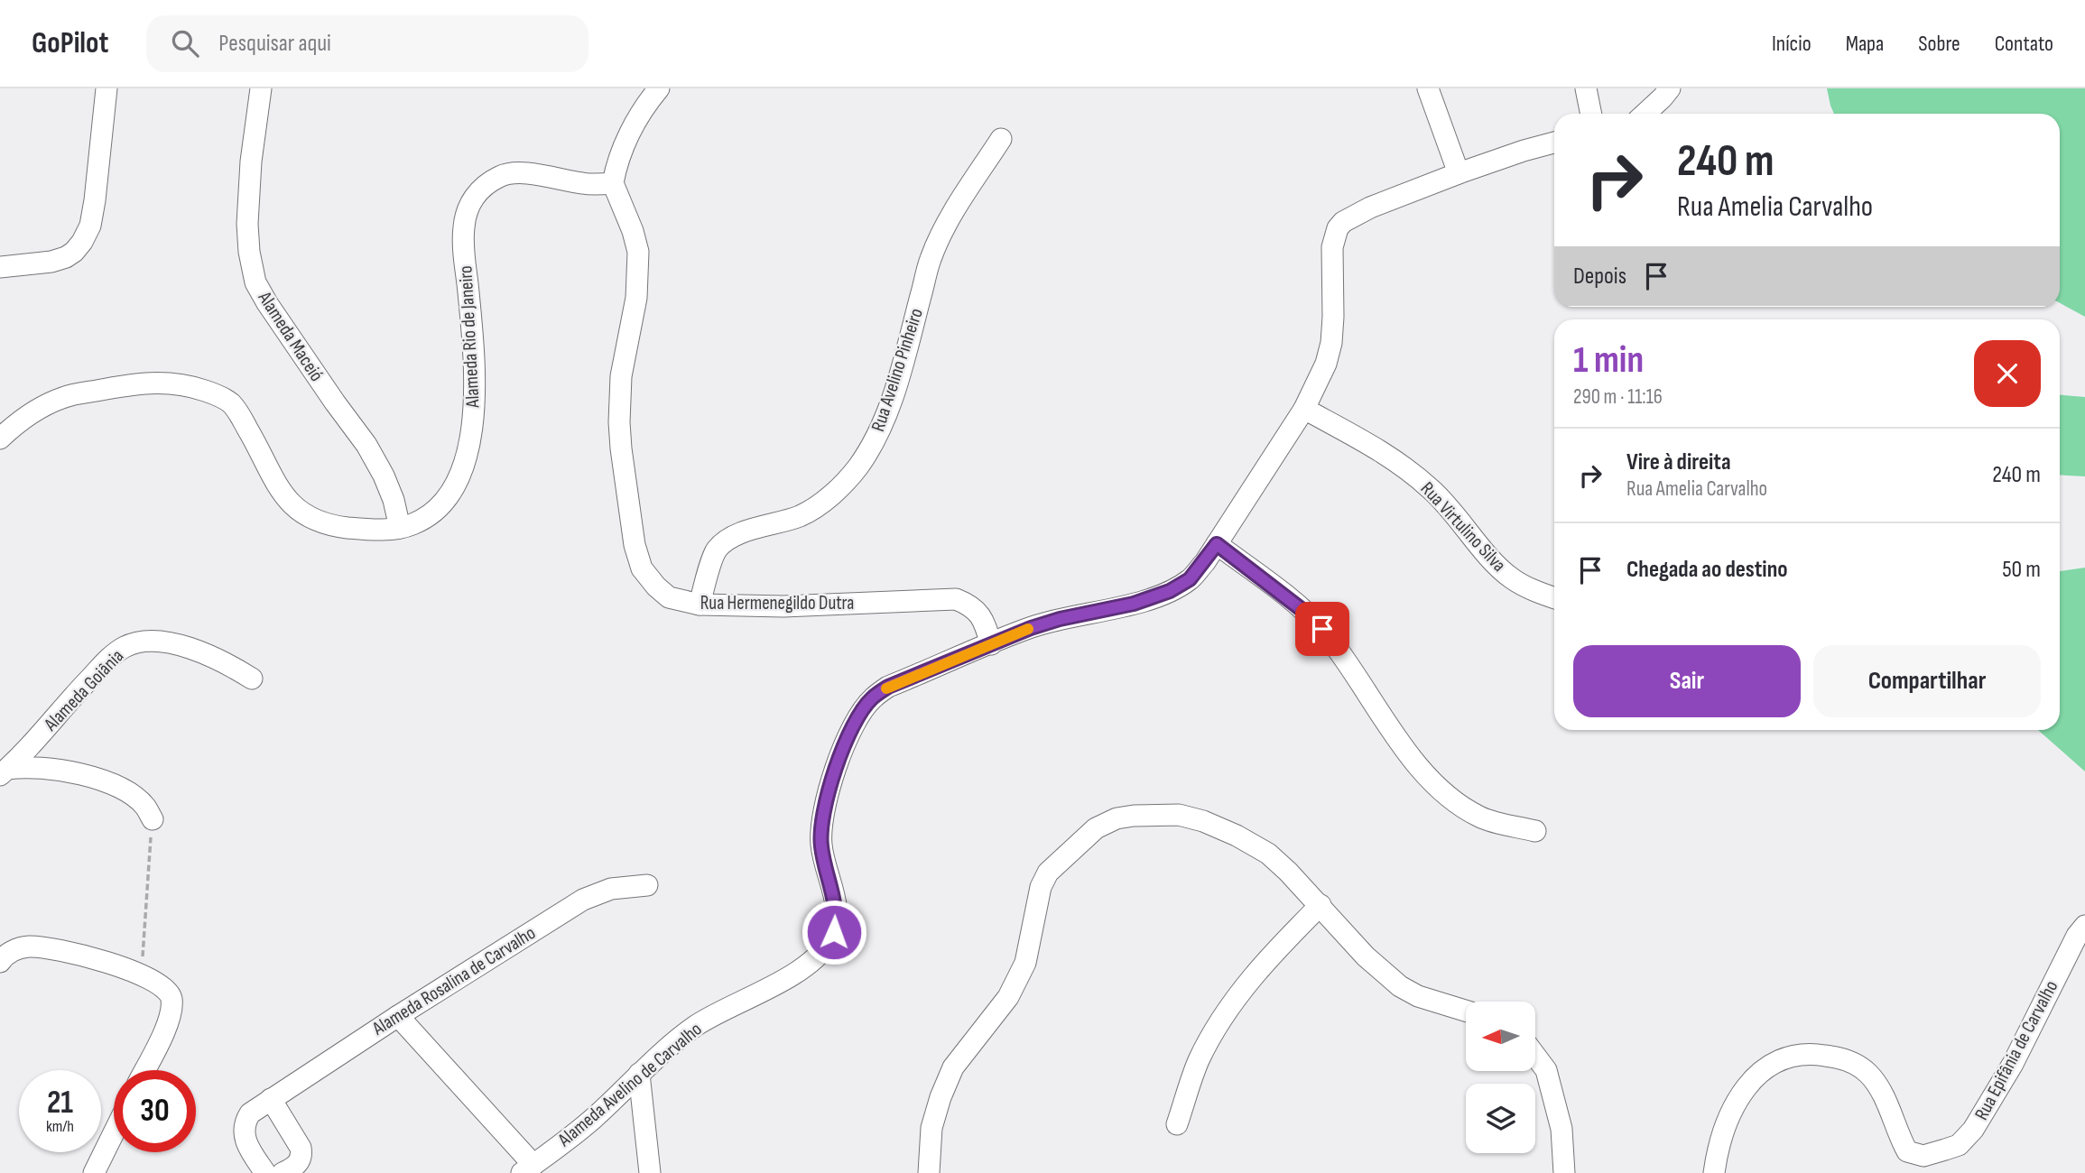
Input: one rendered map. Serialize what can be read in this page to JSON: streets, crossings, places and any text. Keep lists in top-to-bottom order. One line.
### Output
{"streets":{"street":["Alameda Maceió","Alameda Rio de Janeiro","Rua Avelino Pinheiro","Rua Virtulino Silva","Rua Hermenegildo Dutra","Alameda Goiânia","Alameda Rosalina de Carvalho","Rua Epifânia de Carvalho","Alameda Avelino de Carvalho"]},"crossings":[["Alameda Maceió","Alameda Rio de Janeiro"],["Alameda Rio de Janeiro","Rua Hermenegildo Dutra"],["Rua Avelino Pinheiro","Rua Hermenegildo Dutra"],["Rua Virtulino Silva","Alameda Avelino de Carvalho"],["Rua Hermenegildo Dutra","Alameda Avelino de Carvalho"]],"north":"left","page":{"header":"GoPilot","search":"Pesquisar aqui","nav":["Início","Mapa","Sobre","Contato"],"turn":["240 m","Rua Amelia Carvalho"],"then":"Depois","heading":["1 min","290 m · 11:16"],"list":[{"name":"Vire à direita","note":"Rua Amelia Carvalho","value":"240 m"},{"name":"Chegada ao destino","value":"50 m"}],"buttons":["Sair","Compartilhar"],"speed":"21 km/h","limit":"30"}}
